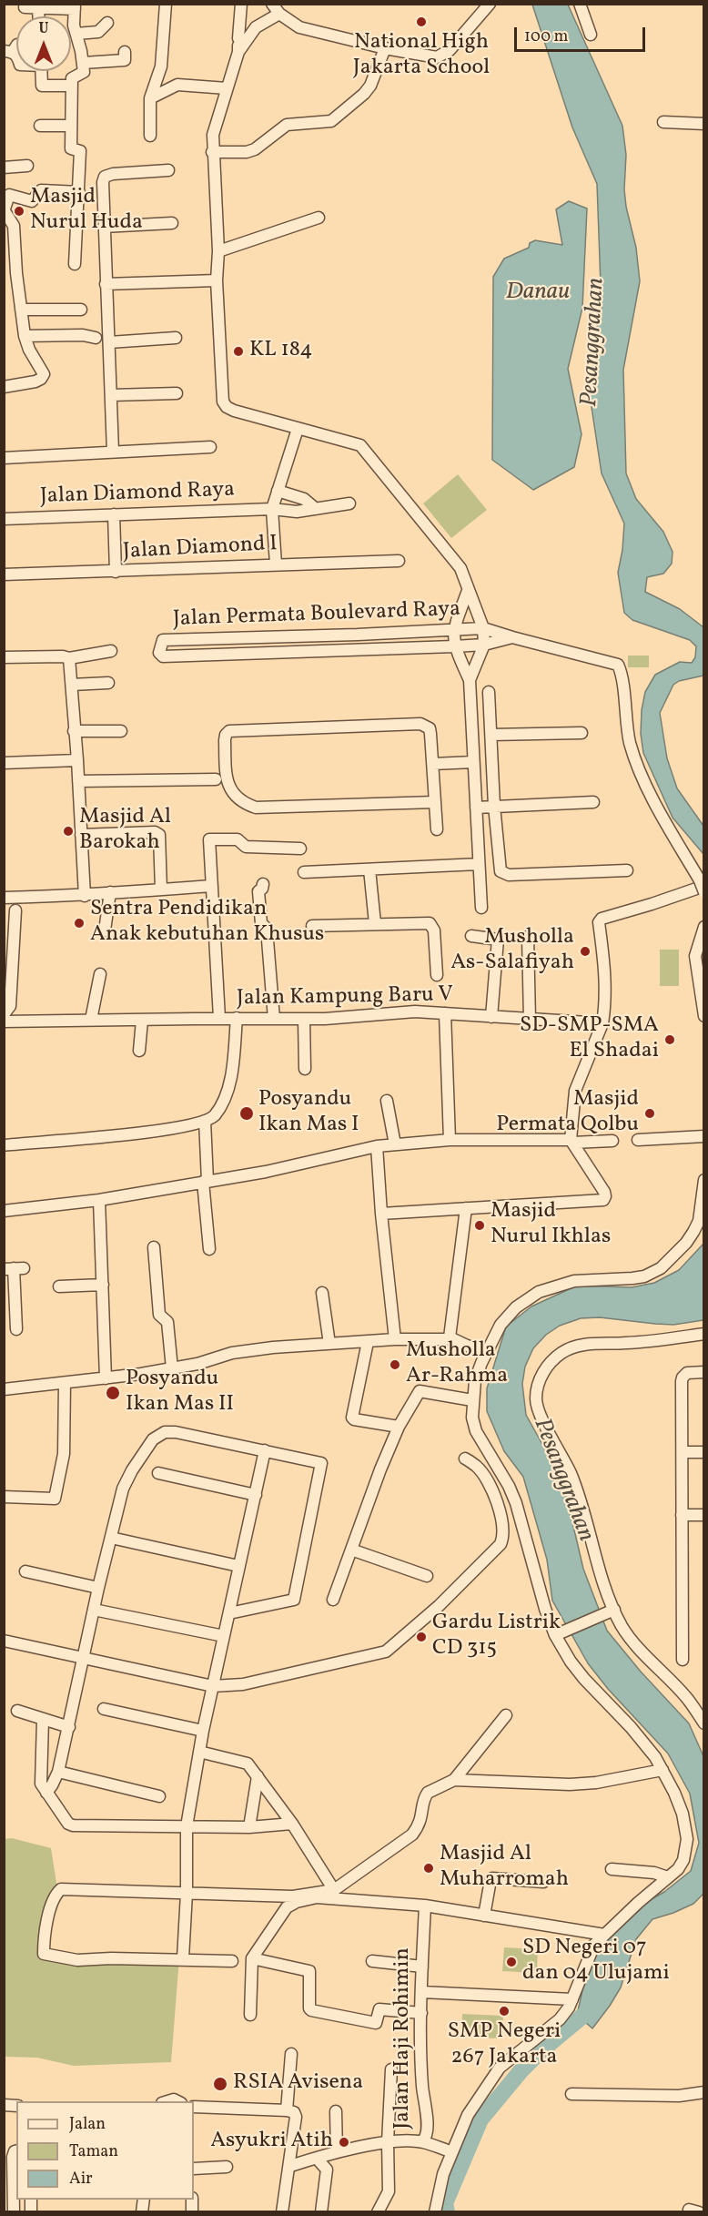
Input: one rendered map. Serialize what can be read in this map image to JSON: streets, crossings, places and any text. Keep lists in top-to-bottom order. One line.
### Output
{"streets":{"street":["Jalan Diamond Raya","Jalan Diamond I","Jalan Permata Boulevard Raya","Jalan Kampung Baru V","Jalan Haji Rohimin"]},"water":["Danau","Pesanggrahan"],"places":["National High Jakarta School","Masjid Nurul Huda","KL 184","Masjid Al Barokah","Sentra Pendidikan Anak kebutuhan Khusus","Musholla As-Salafiyah","SD-SMP-SMA El Shadai","Posyandu Ikan Mas I","Masjid Permata Qolbu","Masjid Nurul Ikhlas","Musholla Ar-Rahma","Posyandu Ikan Mas II","Gardu Listrik CD 315","Masjid Al Muharromah","SD Negeri 07 dan 04 Ulujami","SMP Negeri 267 Jakarta","RSIA Avisena","Asyukri Atih"],"legend":["Jalan","Taman","Air"],"scale_bar":"100 m","north":"top"}
